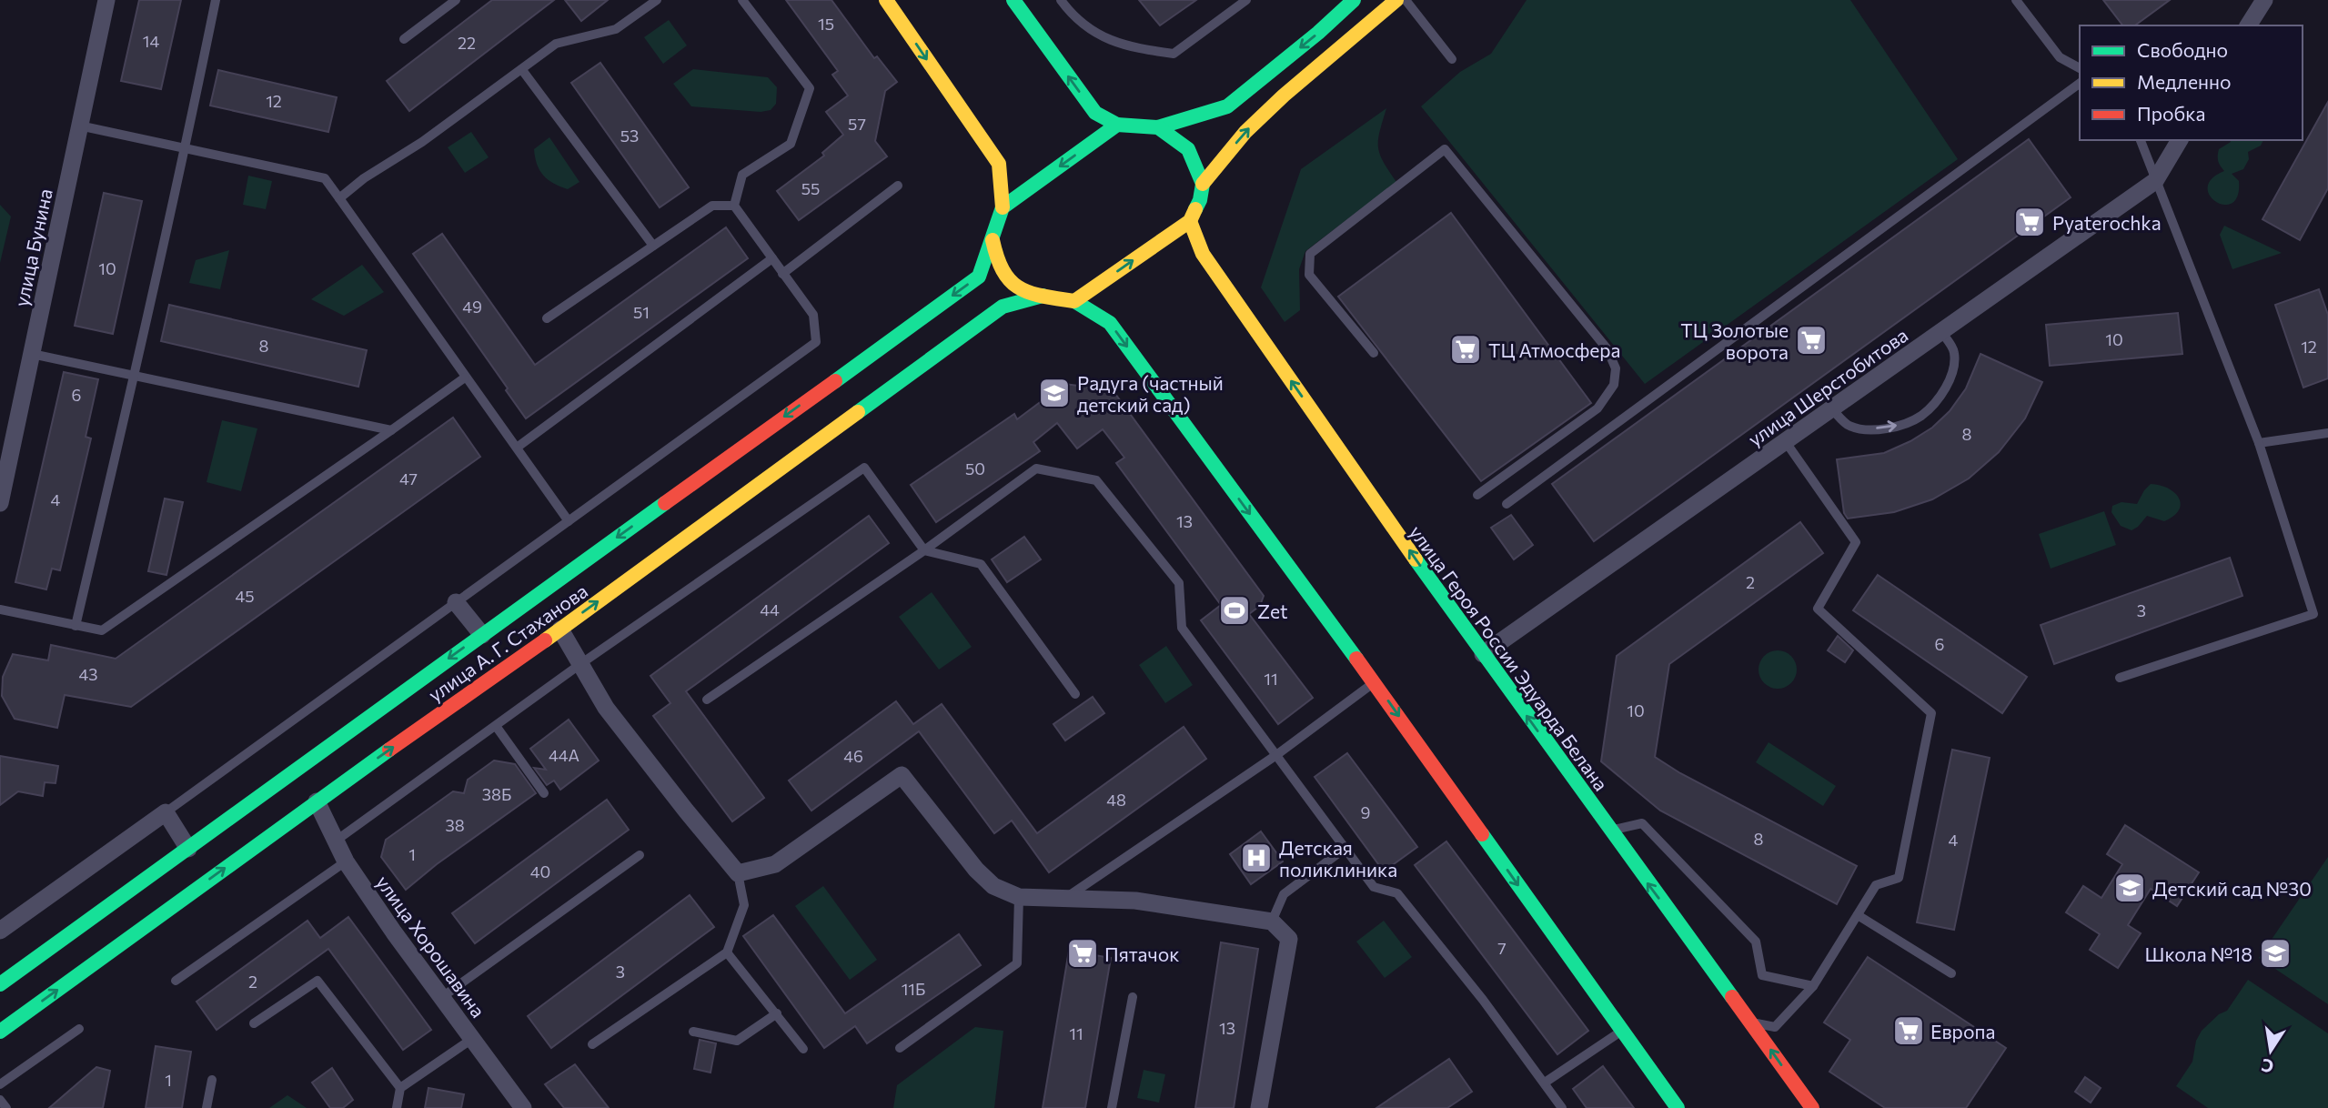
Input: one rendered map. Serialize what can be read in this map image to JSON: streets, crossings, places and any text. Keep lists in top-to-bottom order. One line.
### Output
{"streets":{"main road":["улица А. Г. Стаханова","улица Героя России Эдуарда Белана"],"street":["улица Бунина","улица Шерстобитова","улица Хорошавина"]},"crossings":[["улица Шерстобитова","улица Героя России Эдуарда Белана"],["улица А. Г. Стаханова","улица Хорошавина"]],"places":{"supermarket":["Pyaterochka","ТЦ Золотые ворота","ТЦ Атмосфера","Пятачок","Европа"],"school or university":["Радуга (частный детский сад)","Детский сад №30","Школа №18"],"sports":["Zet"],"hospital":["Детская поликлиника"]},"house_numbers":["15","14","22","12","57","53","55","10","49","51","10","8","12","6","8","50","47","4","13","2","45","44","3","6","43","11","10","44А","46","38Б","48","9","38","8","4","1","40","7","3","2","11Б","13","11","1"],"legend":["Свободно","Медленно","Пробка"],"north":"bottom"}
